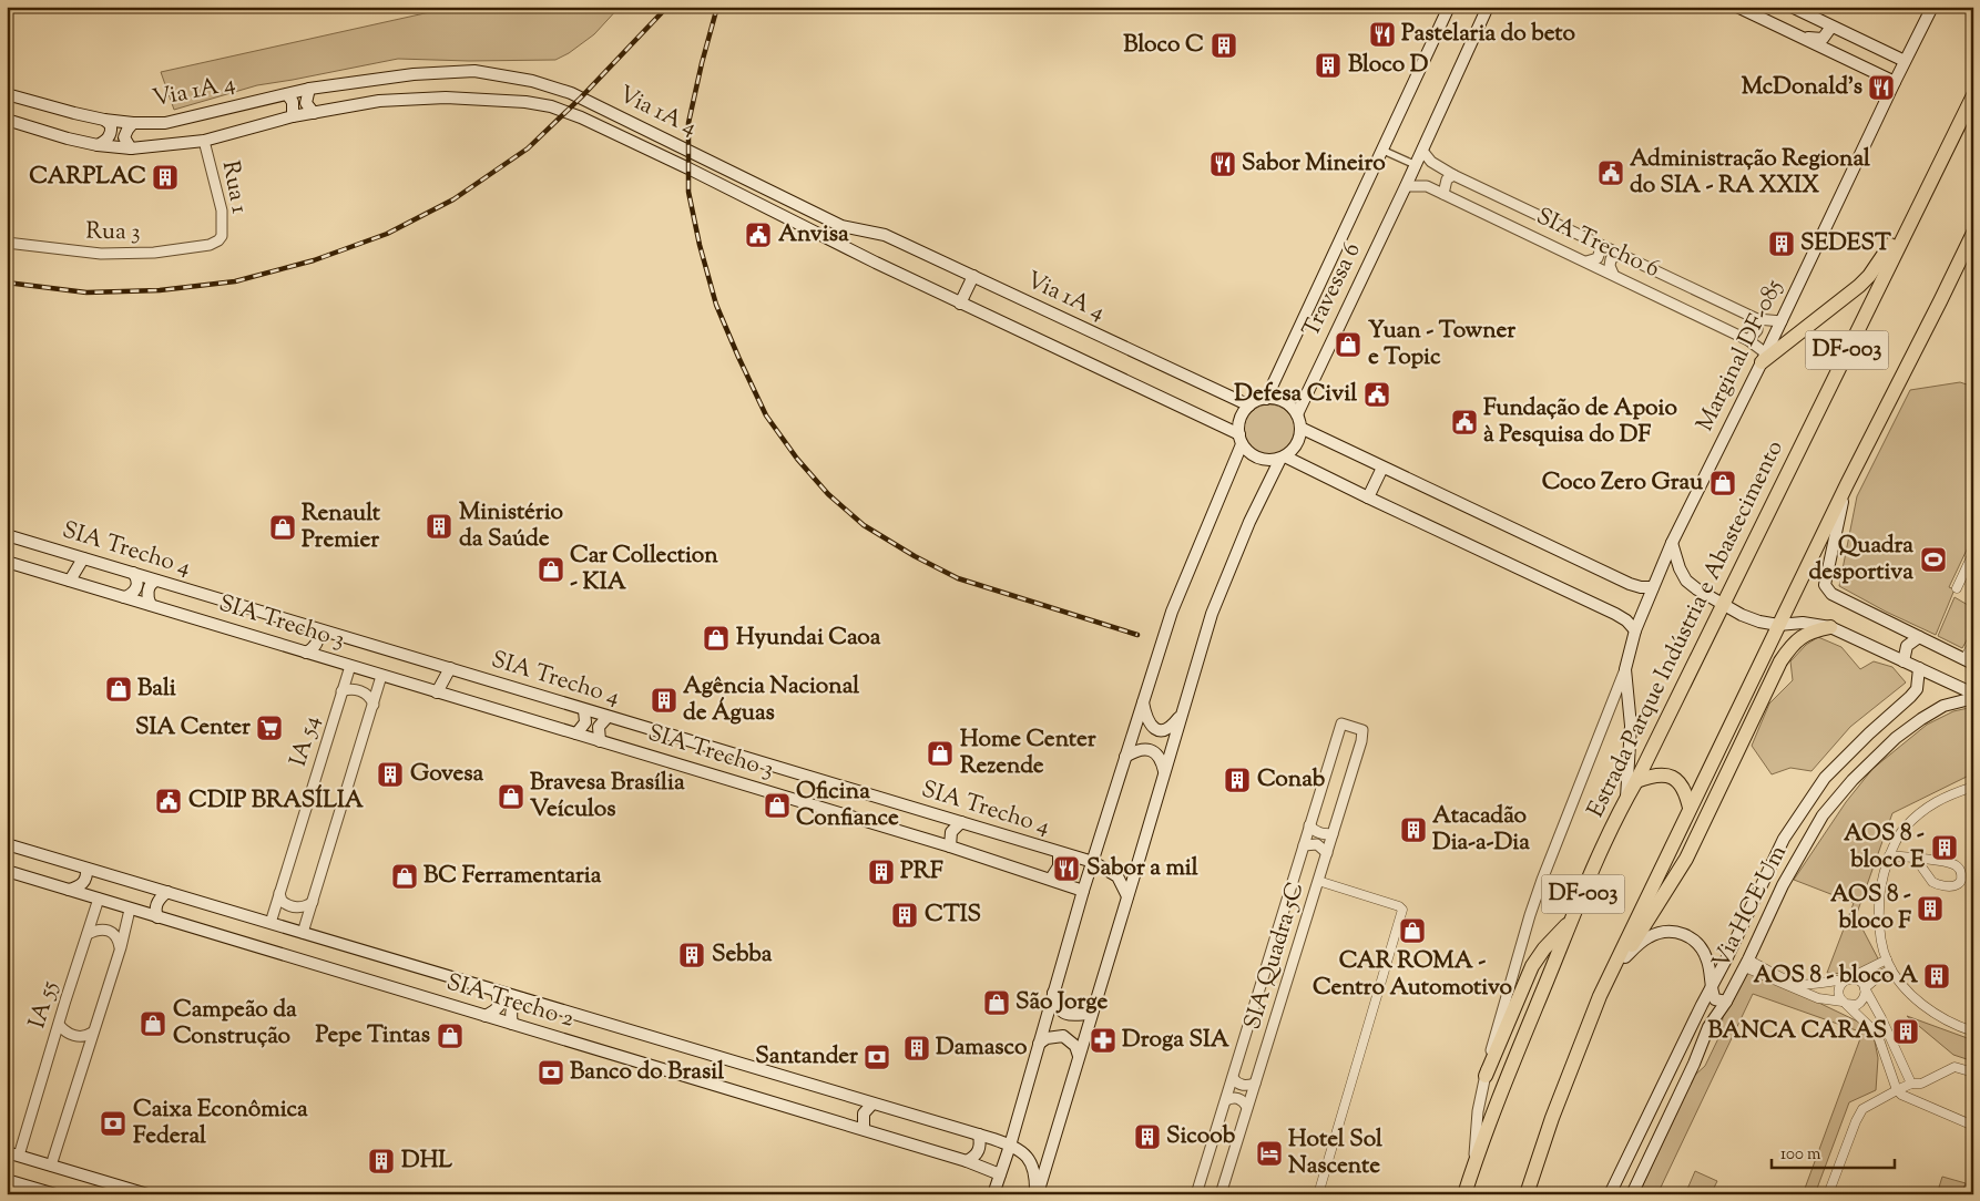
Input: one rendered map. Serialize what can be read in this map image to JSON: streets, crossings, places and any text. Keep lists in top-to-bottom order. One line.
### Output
{"streets":{"highway":["DF-003","Estrada Parque Indústria e Abastecimento"],"main road":["Via 1A 4","Travessa 6","Marginal DF-085","SIA Trecho 4","SIA Trecho 3","Via HCE Um","SIA Trecho 2"],"street":["Rua 1","Rua 3","SIA Trecho 6","IA 54","SIA Quadra 5C","IA 55"]},"crossings":[["Via 1A 4","Rua 1"],["Via 1A 4","Travessa 6"],["Rua 1","Rua 3"],["SIA Trecho 6","Travessa 6"],["SIA Trecho 6","Marginal DF-085"],["DF-003","Via HCE Um"],["Marginal DF-085","Estrada Parque Indústria e Abastecimento"],["Marginal DF-085","Via HCE Um"],["SIA Trecho 3","IA 54"],["Estrada Parque Indústria e Abastecimento","Via HCE Um"],["SIA Trecho 2","IA 55"]],"places":{"restaurant":["Pastelaria do beto","McDonald's","Sabor Mineiro","Sabor a mil"],"building":["Bloco C","Bloco D","CARPLAC","SEDEST","Ministério da Saúde","Agência Nacional de Águas","Govesa","Conab","Atacadão Dia-a-Dia","AOS 8 - bloco E","PRF","AOS 8 - bloco F","CTIS","Sebba","AOS 8 - bloco A","BANCA CARAS","Damasco","Sicoob","DHL"],"public building":["Administração Regional do SIA - RA XXIX","Anvisa","Defesa Civil","Fundação de Apoio à Pesquisa do DF","CDIP BRASÍLIA"],"shop":["Yuan - Towner e Topic","Coco Zero Grau","Renault Premier","Car Collection - KIA","Hyundai Caoa","Bali","Home Center Rezende","Bravesa Brasília Veículos","Oficina Confiance","BC Ferramentaria","CAR ROMA - Centro Automotivo","São Jorge","Campeão da Construção","Pepe Tintas"],"sports":["Quadra desportiva"],"supermarket":["SIA Center"],"pharmacy":["Droga SIA"],"bank":["Santander","Banco do Brasil","Caixa Econômica Federal"],"hotel":["Hotel Sol Nascente"]},"scale_bar":"100 m"}
